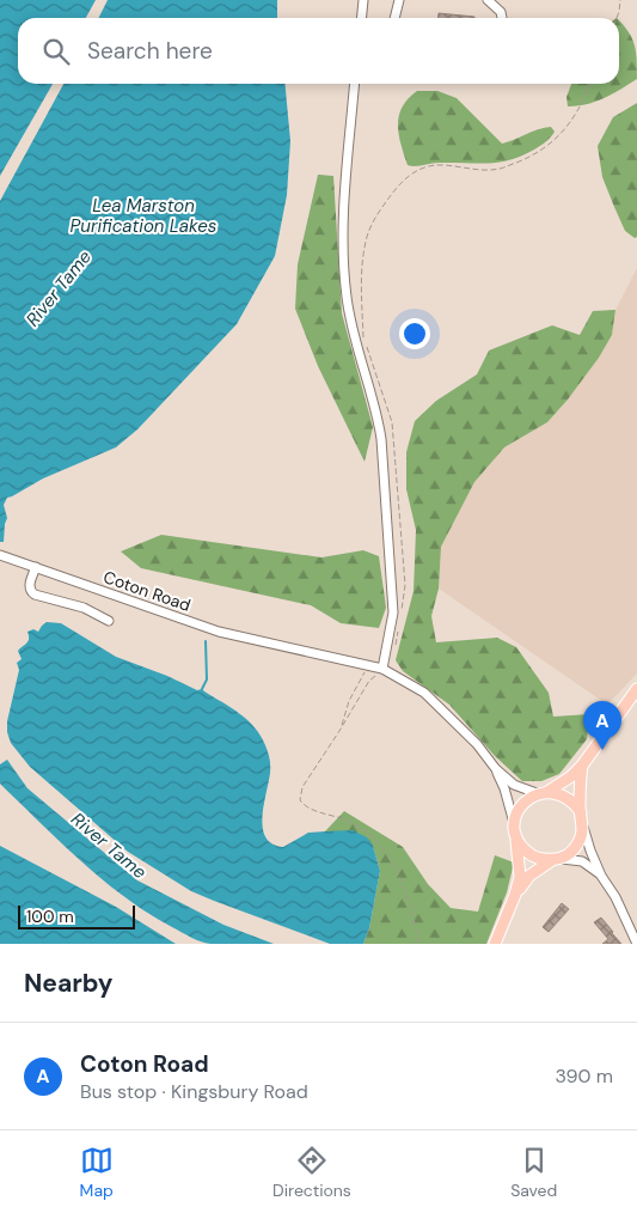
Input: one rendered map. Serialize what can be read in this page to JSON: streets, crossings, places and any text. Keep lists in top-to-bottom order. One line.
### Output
{"streets":{"street":["Coton Road"]},"water":["Lea Marston Purification Lakes","River Tame"],"scale_bar":"100 m","page":{"search":"Search here","pins":"A","scale":"100 m","heading":"Nearby","list":[{"mark":"A","name":"Coton Road","note":"Bus stop · Kingsbury Road","value":"390 m"}],"nav":["Map","Directions","Saved"]}}
